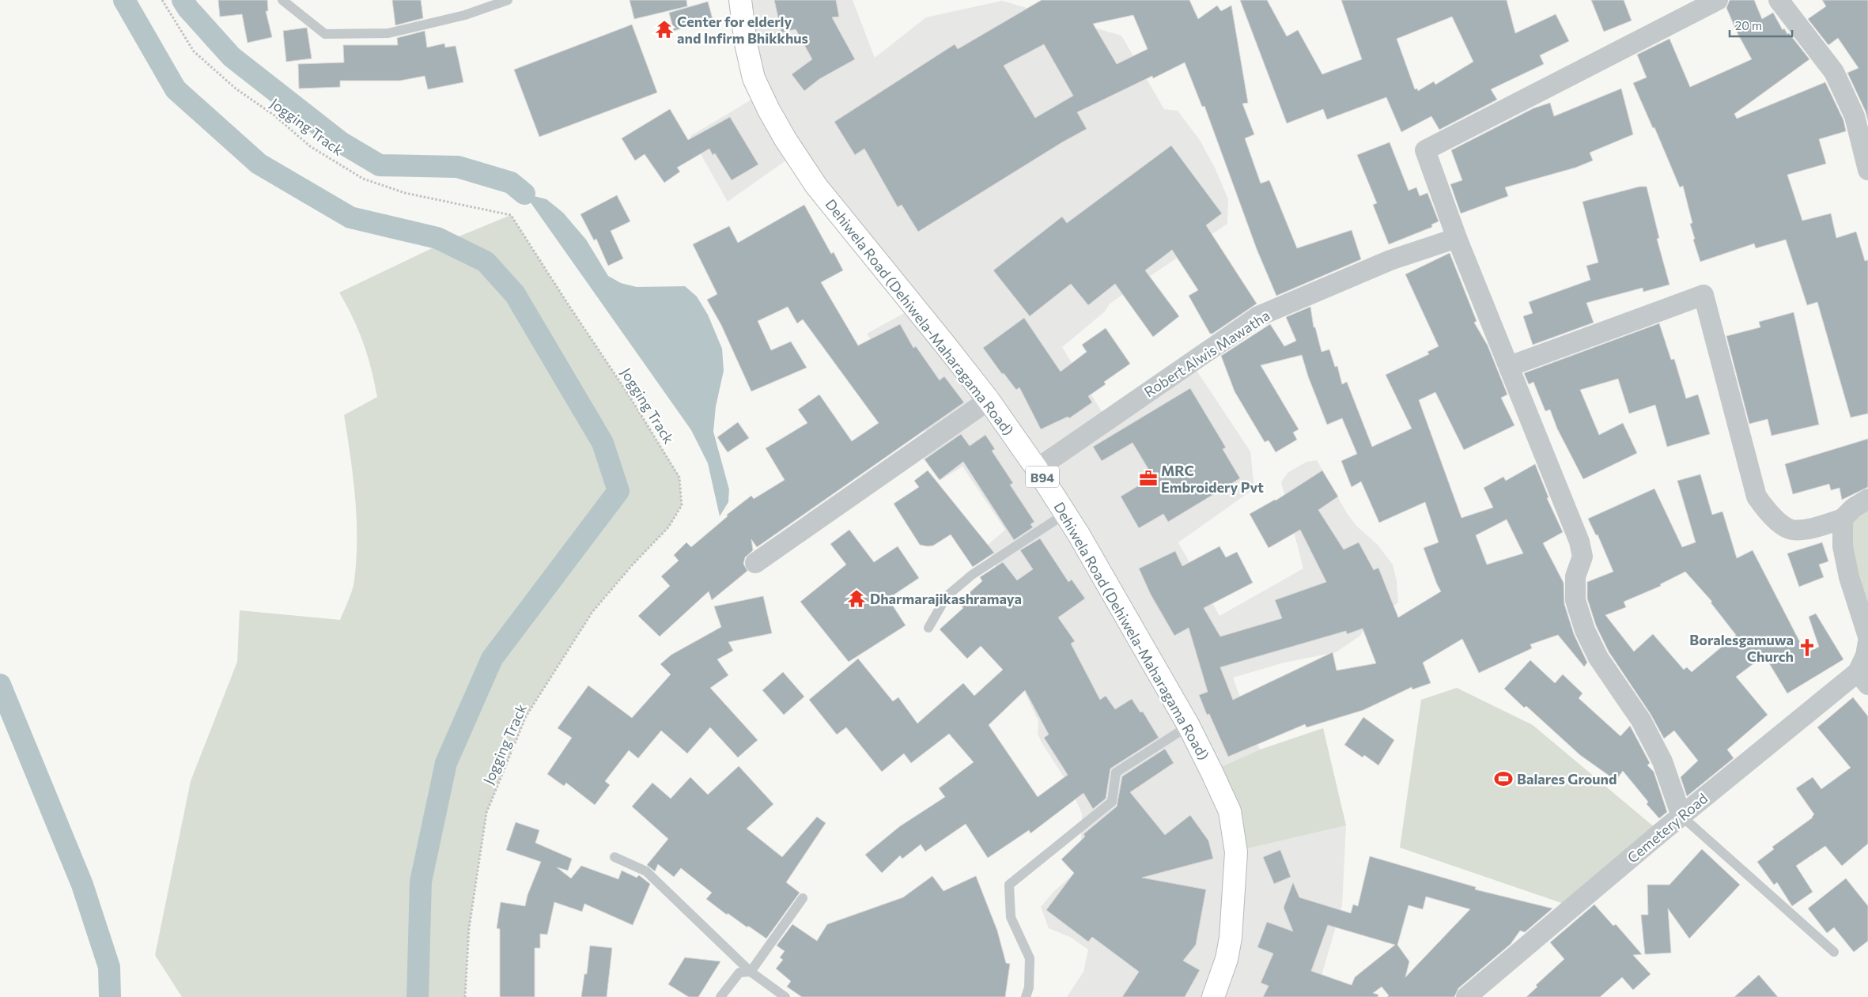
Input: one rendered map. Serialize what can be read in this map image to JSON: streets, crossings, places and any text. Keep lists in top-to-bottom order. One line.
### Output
{"streets":{"main road":["Dehiwela Road (Dehiwela-Maharagama Road)","B94"],"street":["Robert Alwis Mawatha","Cemetery Road"],"path":["Jogging Track"]},"crossings":[["Dehiwela Road (Dehiwela-Maharagama Road)","Robert Alwis Mawatha"]],"places":{"temple":["Center for elderly and Infirm Bhikkhus","Dharmarajikashramaya"],"office":["MRC Embroidery Pvt"],"church":["Boralesgamuwa Church"],"sports":["Balares Ground"]},"scale_bar":"20 m"}
